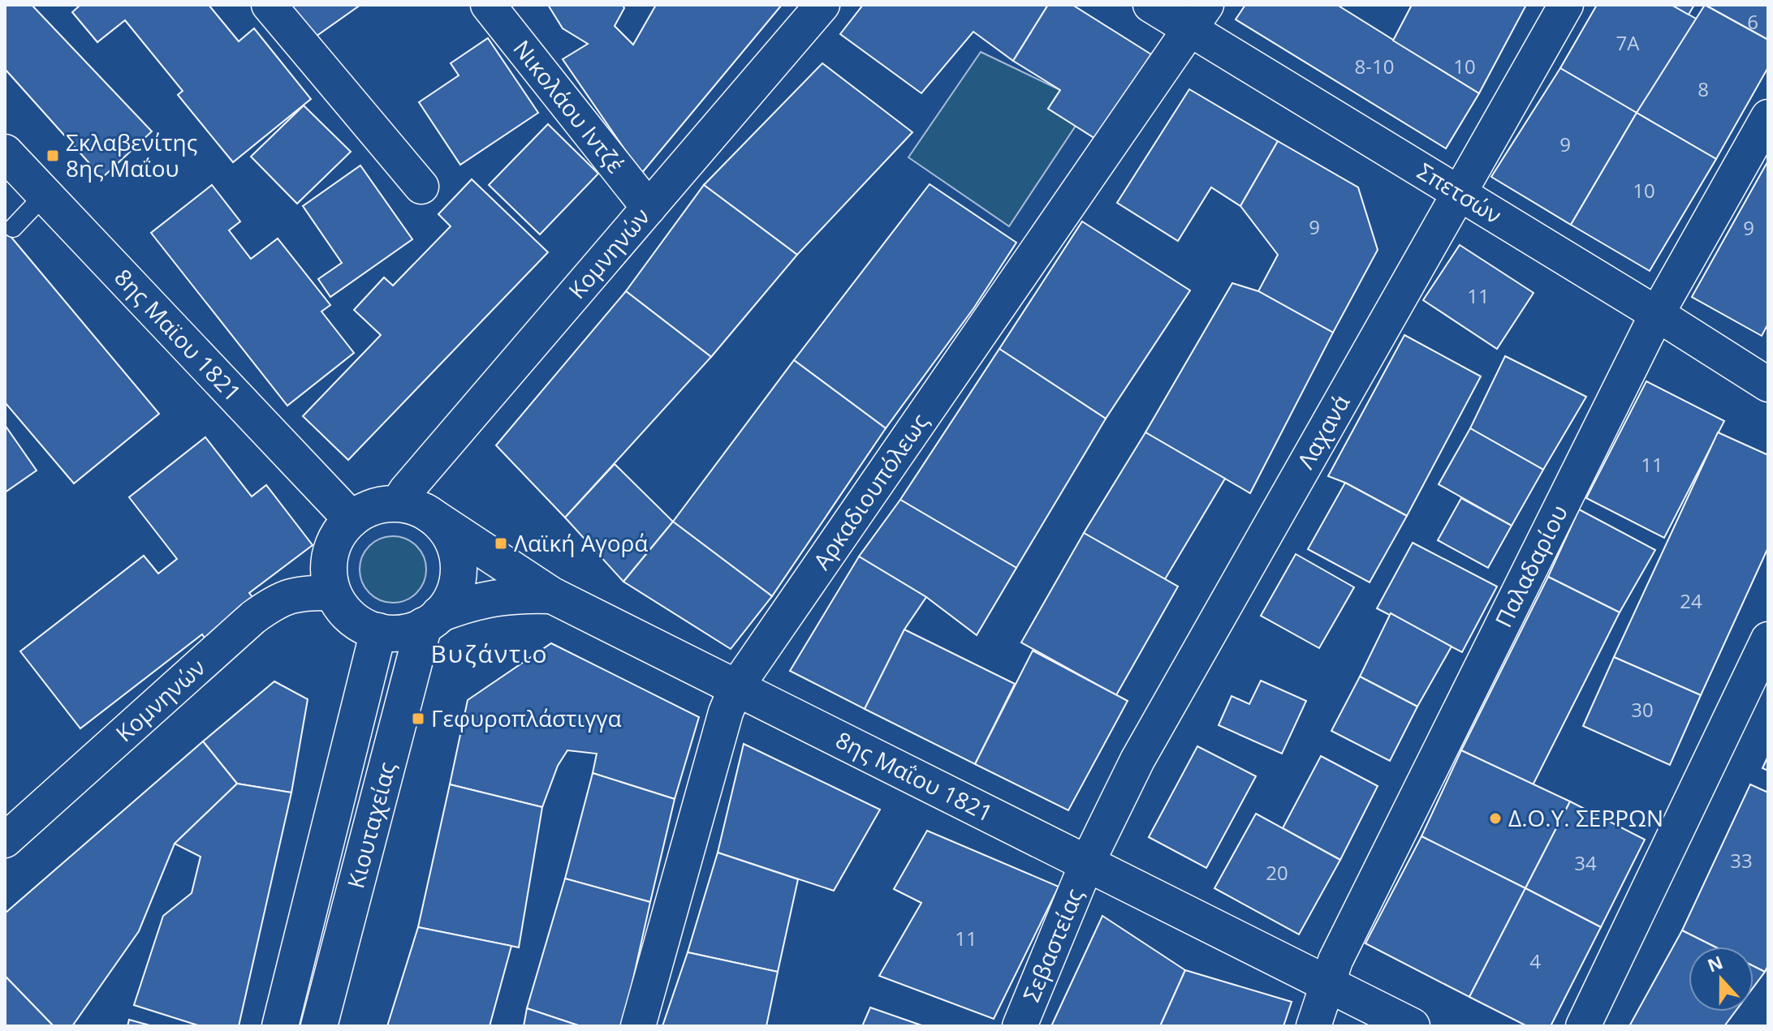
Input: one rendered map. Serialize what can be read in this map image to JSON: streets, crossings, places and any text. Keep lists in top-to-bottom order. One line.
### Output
{"streets":{"street":["Νικολάου Ιντζέ","Σπετσών","Κομνηνών","8ης Μαϊου 1821","Λαχανά","Αρκαδιουπόλεως","Παλαδαρίου","8ης Μαΐου 1821","Κιουταχείας","Σεβαστείας"]},"crossings":[["Νικολάου Ιντζέ","Κομνηνών"],["Σπετσών","Λαχανά"],["Σπετσών","Αρκαδιουπόλεως"],["Σπετσών","Παλαδαρίου"],["Κομνηνών","8ης Μαϊου 1821"],["Κομνηνών","8ης Μαΐου 1821"],["Κομνηνών","Κιουταχείας"],["8ης Μαϊου 1821","8ης Μαΐου 1821"],["8ης Μαϊου 1821","Κιουταχείας"],["Λαχανά","8ης Μαΐου 1821"],["Λαχανά","Σεβαστείας"],["Αρκαδιουπόλεως","8ης Μαΐου 1821"],["Παλαδαρίου","8ης Μαΐου 1821"],["8ης Μαΐου 1821","Κιουταχείας"],["8ης Μαΐου 1821","Σεβαστείας"]],"districts":["Βυζάντιο"],"places":{"transit":["Σκλαβενίτης 8ης Μαΐου","Λαϊκή Αγορά","Γεφυροπλάστιγγα"],"other":["Δ.Ο.Υ. ΣΕΡΡΩΝ"]},"house_numbers":["6","7A","8-10","10","8","9","10","9","9","11","11","24","30","33","34","20","11","4"],"north":"top"}
